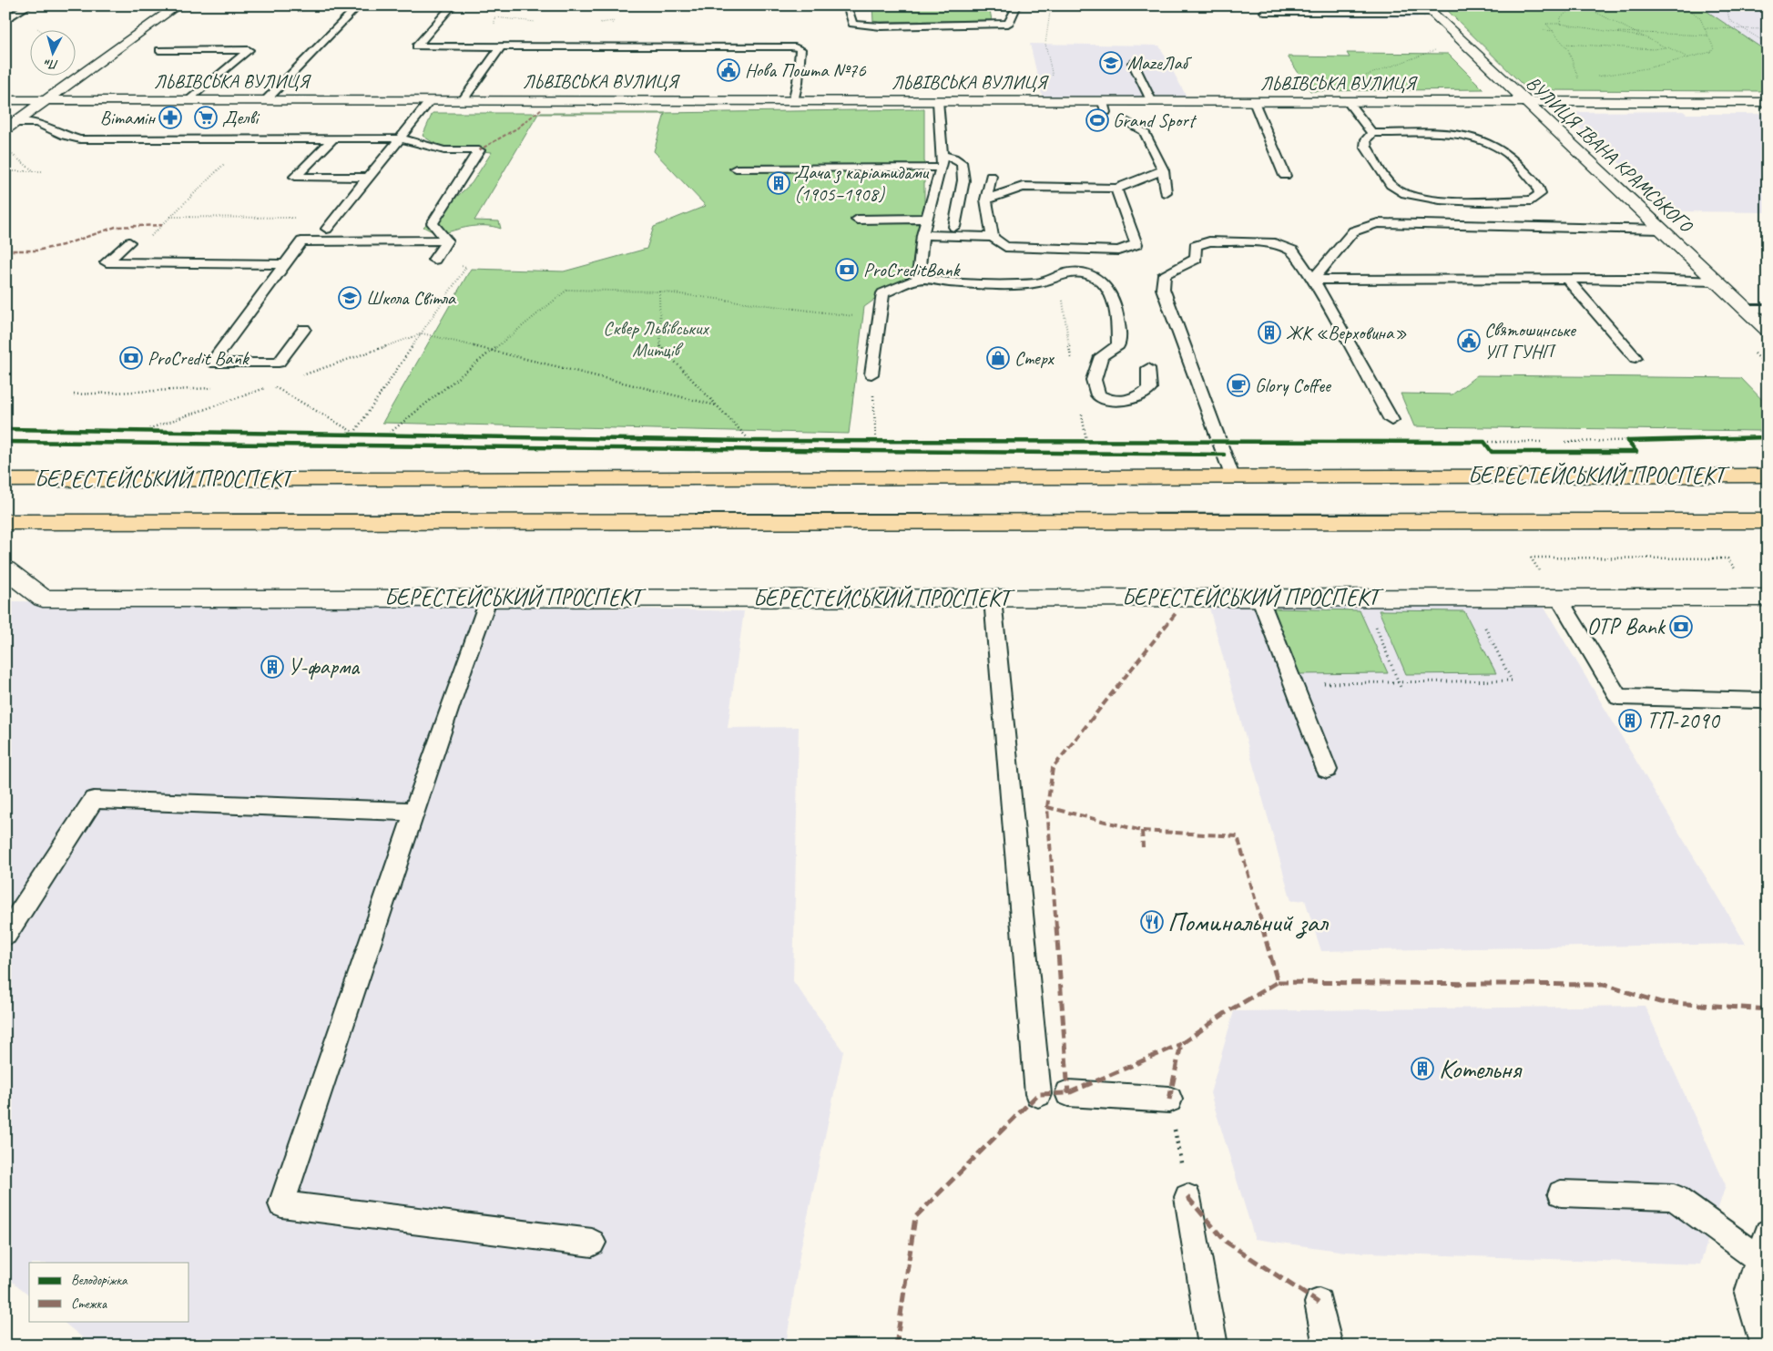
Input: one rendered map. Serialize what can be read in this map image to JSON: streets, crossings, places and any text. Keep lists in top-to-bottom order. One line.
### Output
{"streets":{"main road":["БЕРЕСТЕЙСЬКИЙ ПРОСПЕКТ"],"street":["ЛЬВІВСЬКА ВУЛИЦЯ","ВУЛИЦЯ ІВАНА КРАМСЬКОГО"]},"crossings":[["ЛЬВІВСЬКА ВУЛИЦЯ","ВУЛИЦЯ ІВАНА КРАМСЬКОГО"]],"parks":["Сквер Львівських Митців"],"places":{"school or university":["MazeЛаб","Школа Світла"],"public building":["Нова Пошта №76","Святошинське УП ГУНП"],"pharmacy":["Вітамін"],"supermarket":["Делві"],"sports":["Grand Sport"],"building":["Дача з каріатидами (1905–1908)","ЖК «Верховина»","У-фарма","ТП-2090","Котельня"],"bank":["ProCreditBank","ProCredit Bank","OTP Bank"],"shop":["Стерх"],"cafe":["Glory Coffee"],"restaurant":["Поминальний зал"]},"legend":["Велодоріжка","Стежка"],"north":"bottom"}
